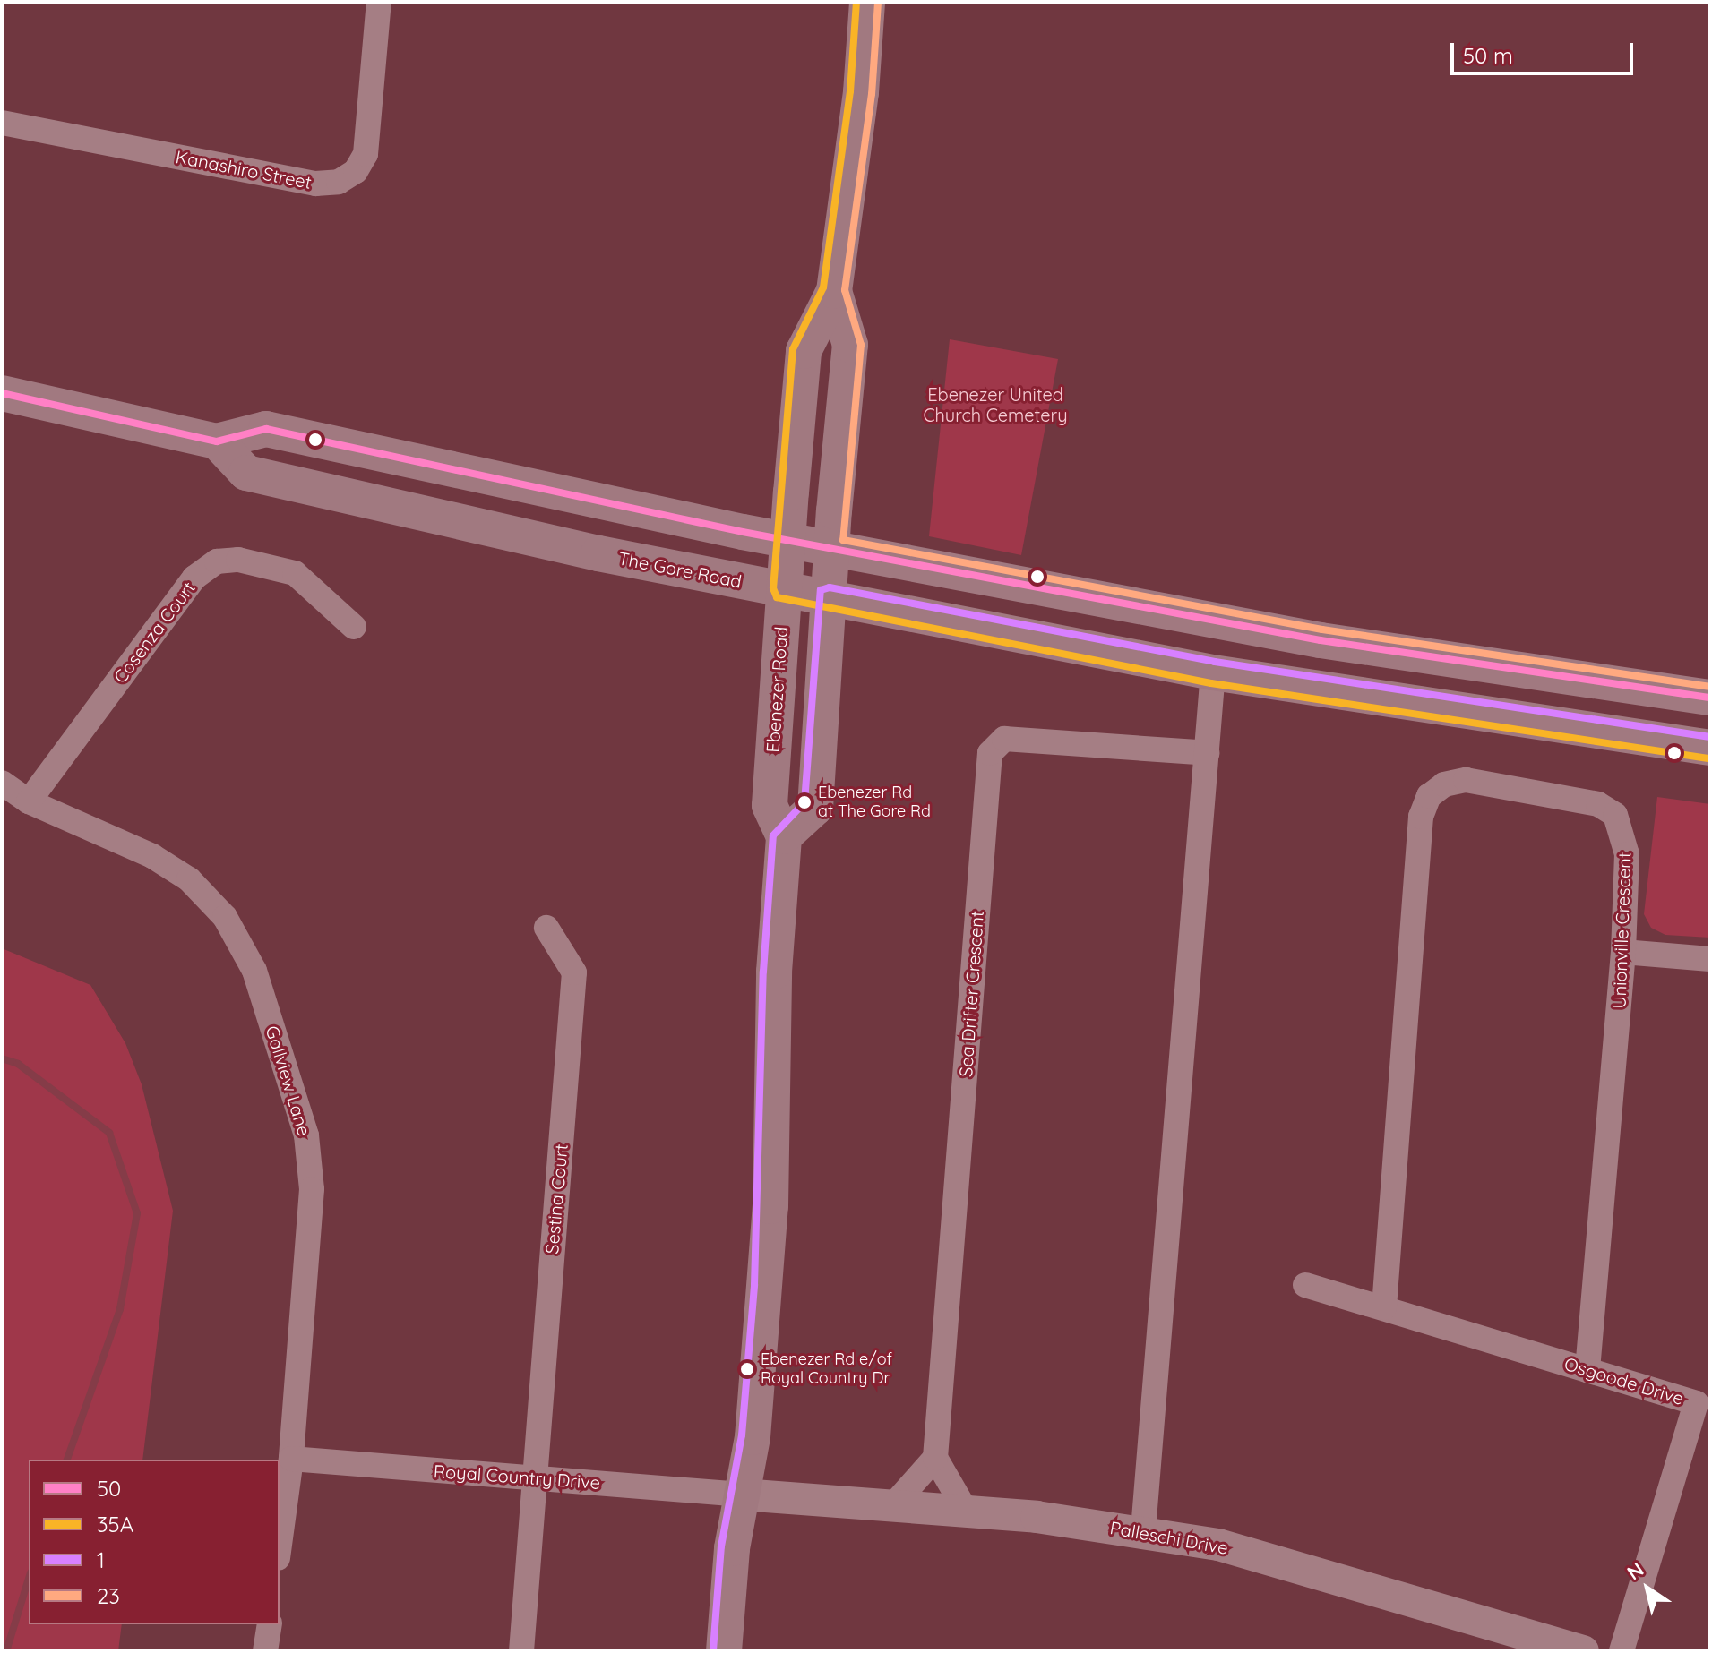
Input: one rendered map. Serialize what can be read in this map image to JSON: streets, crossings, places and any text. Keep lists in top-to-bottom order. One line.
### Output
{"streets":{"main road":["The Gore Road","Ebenezer Road"],"street":["Kanashiro Street","Cosenza Court","Unionville Crescent","Sea Drifter Crescent","Gallview Lane","Sestina Court","Osgoode Drive","Royal Country Drive","Palleschi Drive"]},"crossings":[["The Gore Road","Ebenezer Road"],["Cosenza Court","Gallview Lane"],["Ebenezer Road","Royal Country Drive"],["Ebenezer Road","Palleschi Drive"],["Unionville Crescent","Osgoode Drive"],["Gallview Lane","Royal Country Drive"],["Sestina Court","Royal Country Drive"],["Royal Country Drive","Palleschi Drive"]],"parks":["Ebenezer United Church Cemetery"],"places":["Ebenezer Rd at The Gore Rd","Ebenezer Rd e/of Royal Country Dr"],"lines":["transit line 35A","transit line 23","transit line 50","transit line 1"],"legend":["50","35A","1","23"],"scale_bar":"50 m","north":"top left"}
